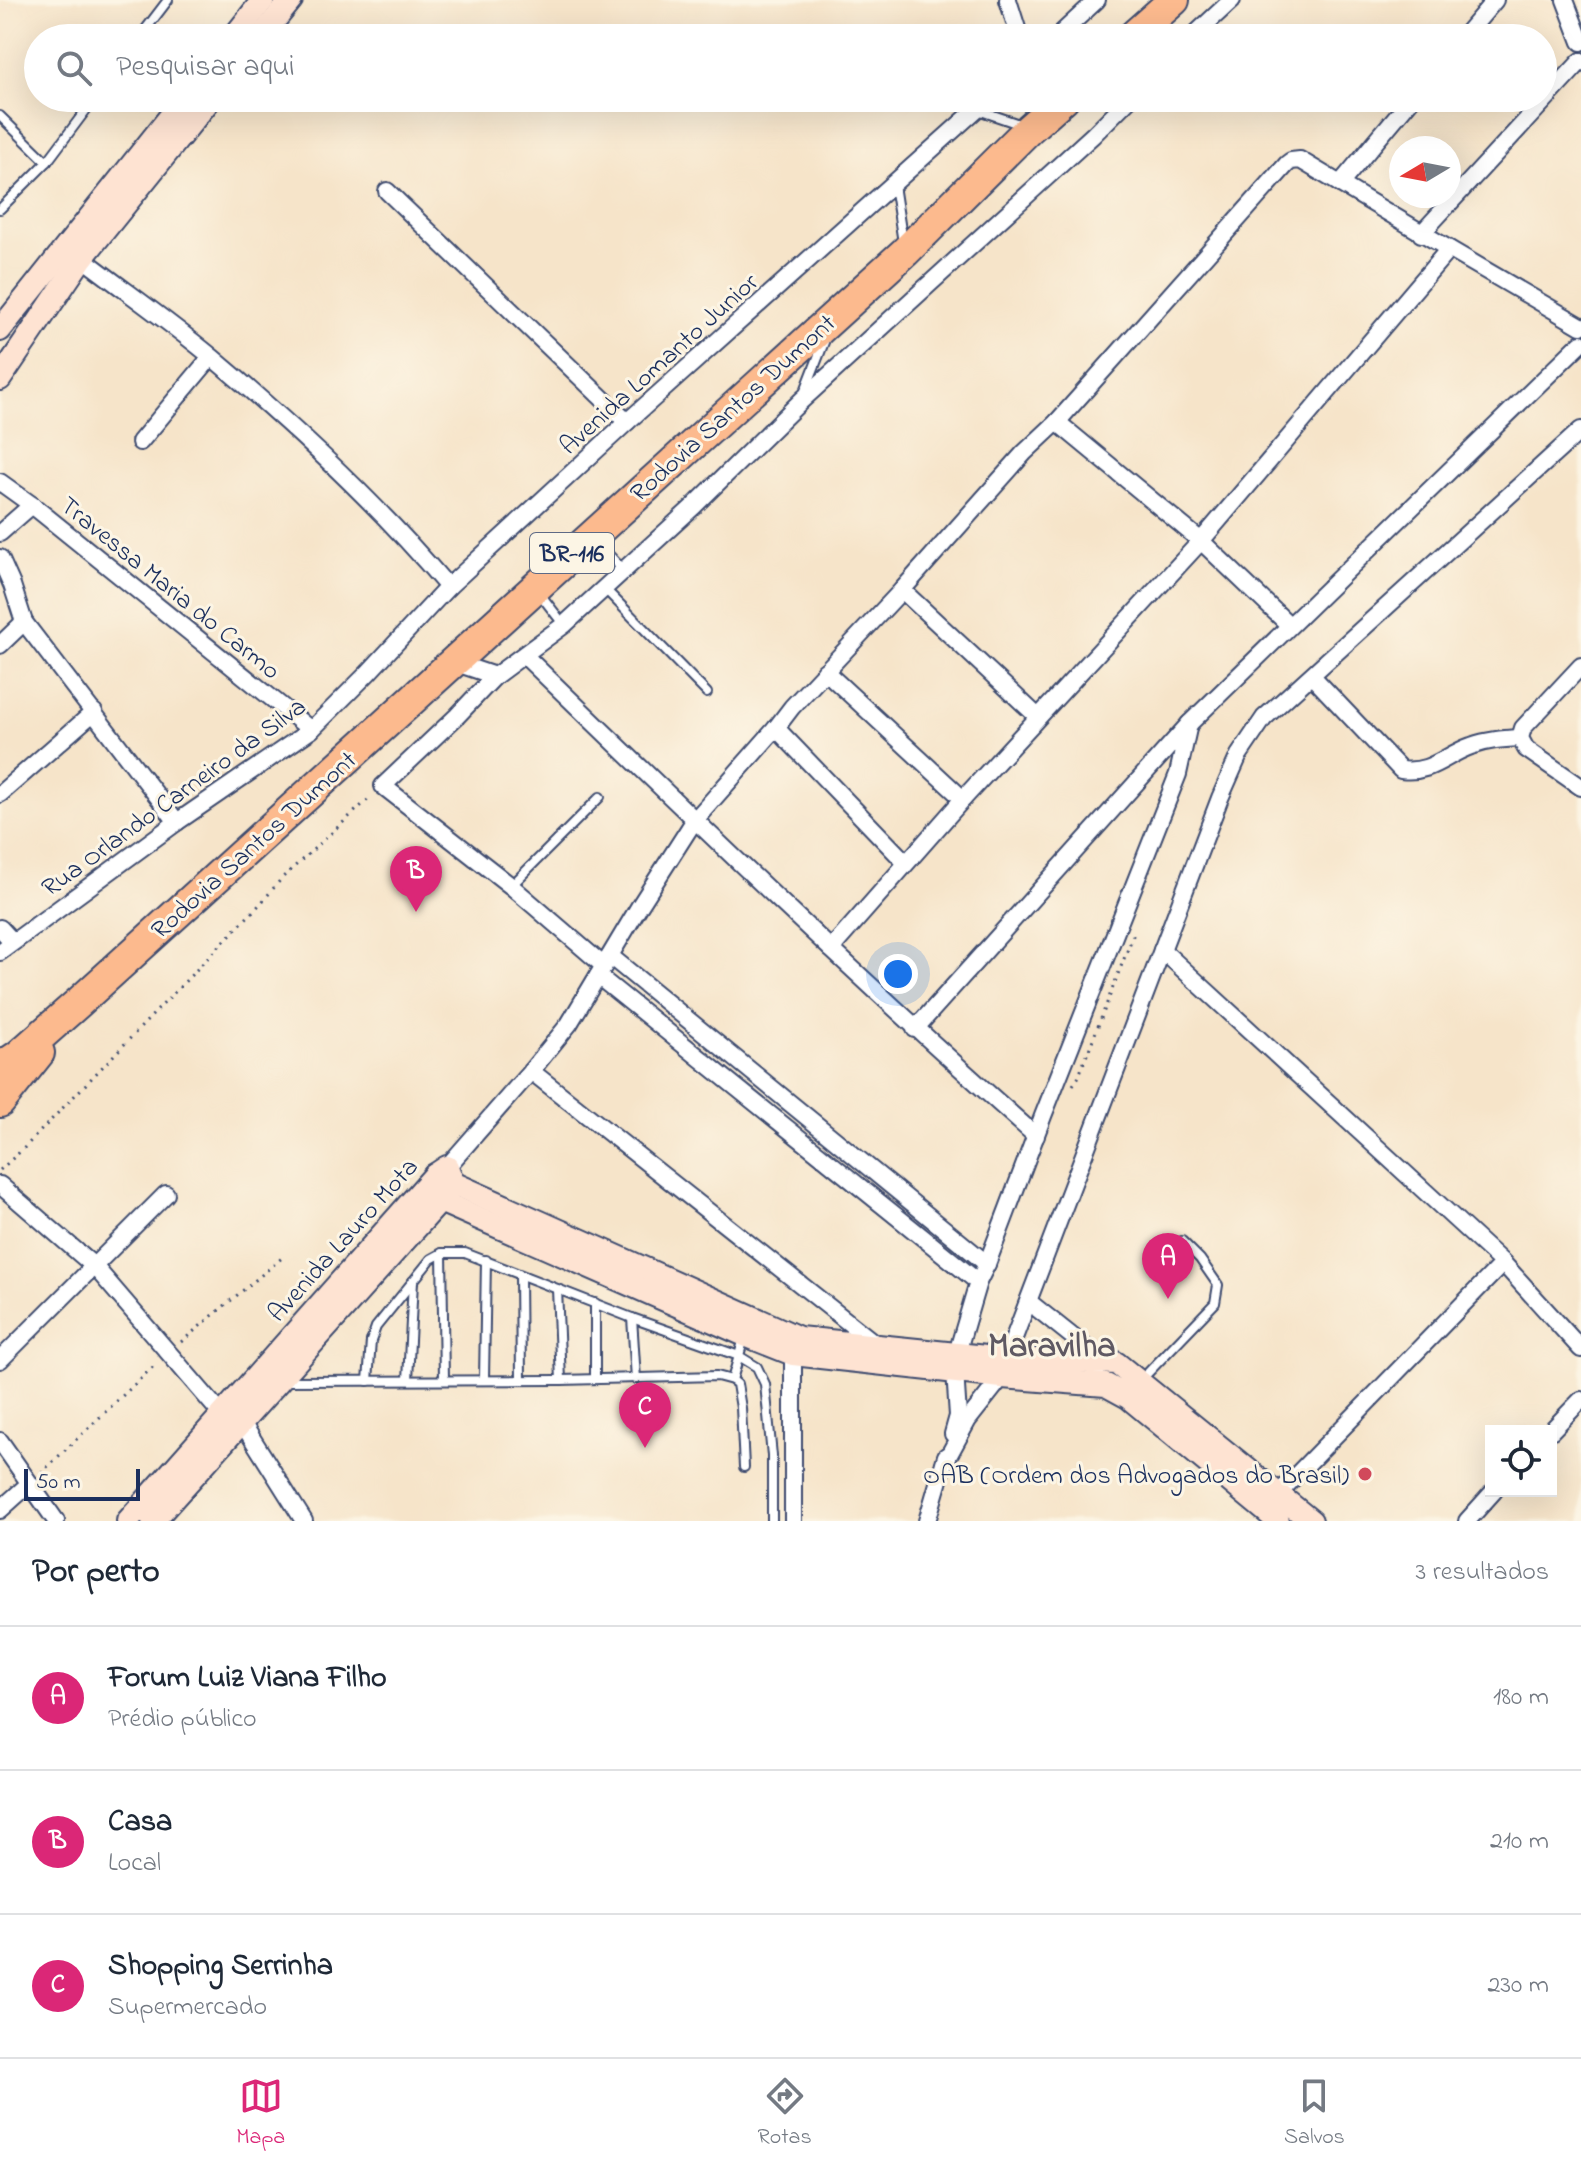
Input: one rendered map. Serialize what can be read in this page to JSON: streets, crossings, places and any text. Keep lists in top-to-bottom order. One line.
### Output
{"streets":{"highway":["Rodovia Santos Dumont","BR-116"],"street":["Avenida Lomanto Junior","Travessa Maria do Carmo","Rua Orlando Carneiro da Silva","Avenida Lauro Mota"]},"crossings":[["Avenida Lomanto Junior","Rua Orlando Carneiro da Silva"],["Travessa Maria do Carmo","Rua Orlando Carneiro da Silva"]],"districts":["Maravilha"],"places":["OAB (Ordem dos Advogados do Brasil)"],"scale_bar":"50 m","north":"left","page":{"search":"Pesquisar aqui","pins":["B","A","C"],"scale":"50 m","heading":["Por perto","3 resultados"],"list":[{"mark":"A","name":"Forum Luiz Viana Filho","note":"Prédio público","value":"180 m"},{"mark":"B","name":"Casa","note":"Local","value":"210 m"},{"mark":"C","name":"Shopping Serrinha","note":"Supermercado","value":"230 m"}],"nav":["Mapa","Rotas","Salvos"]}}
